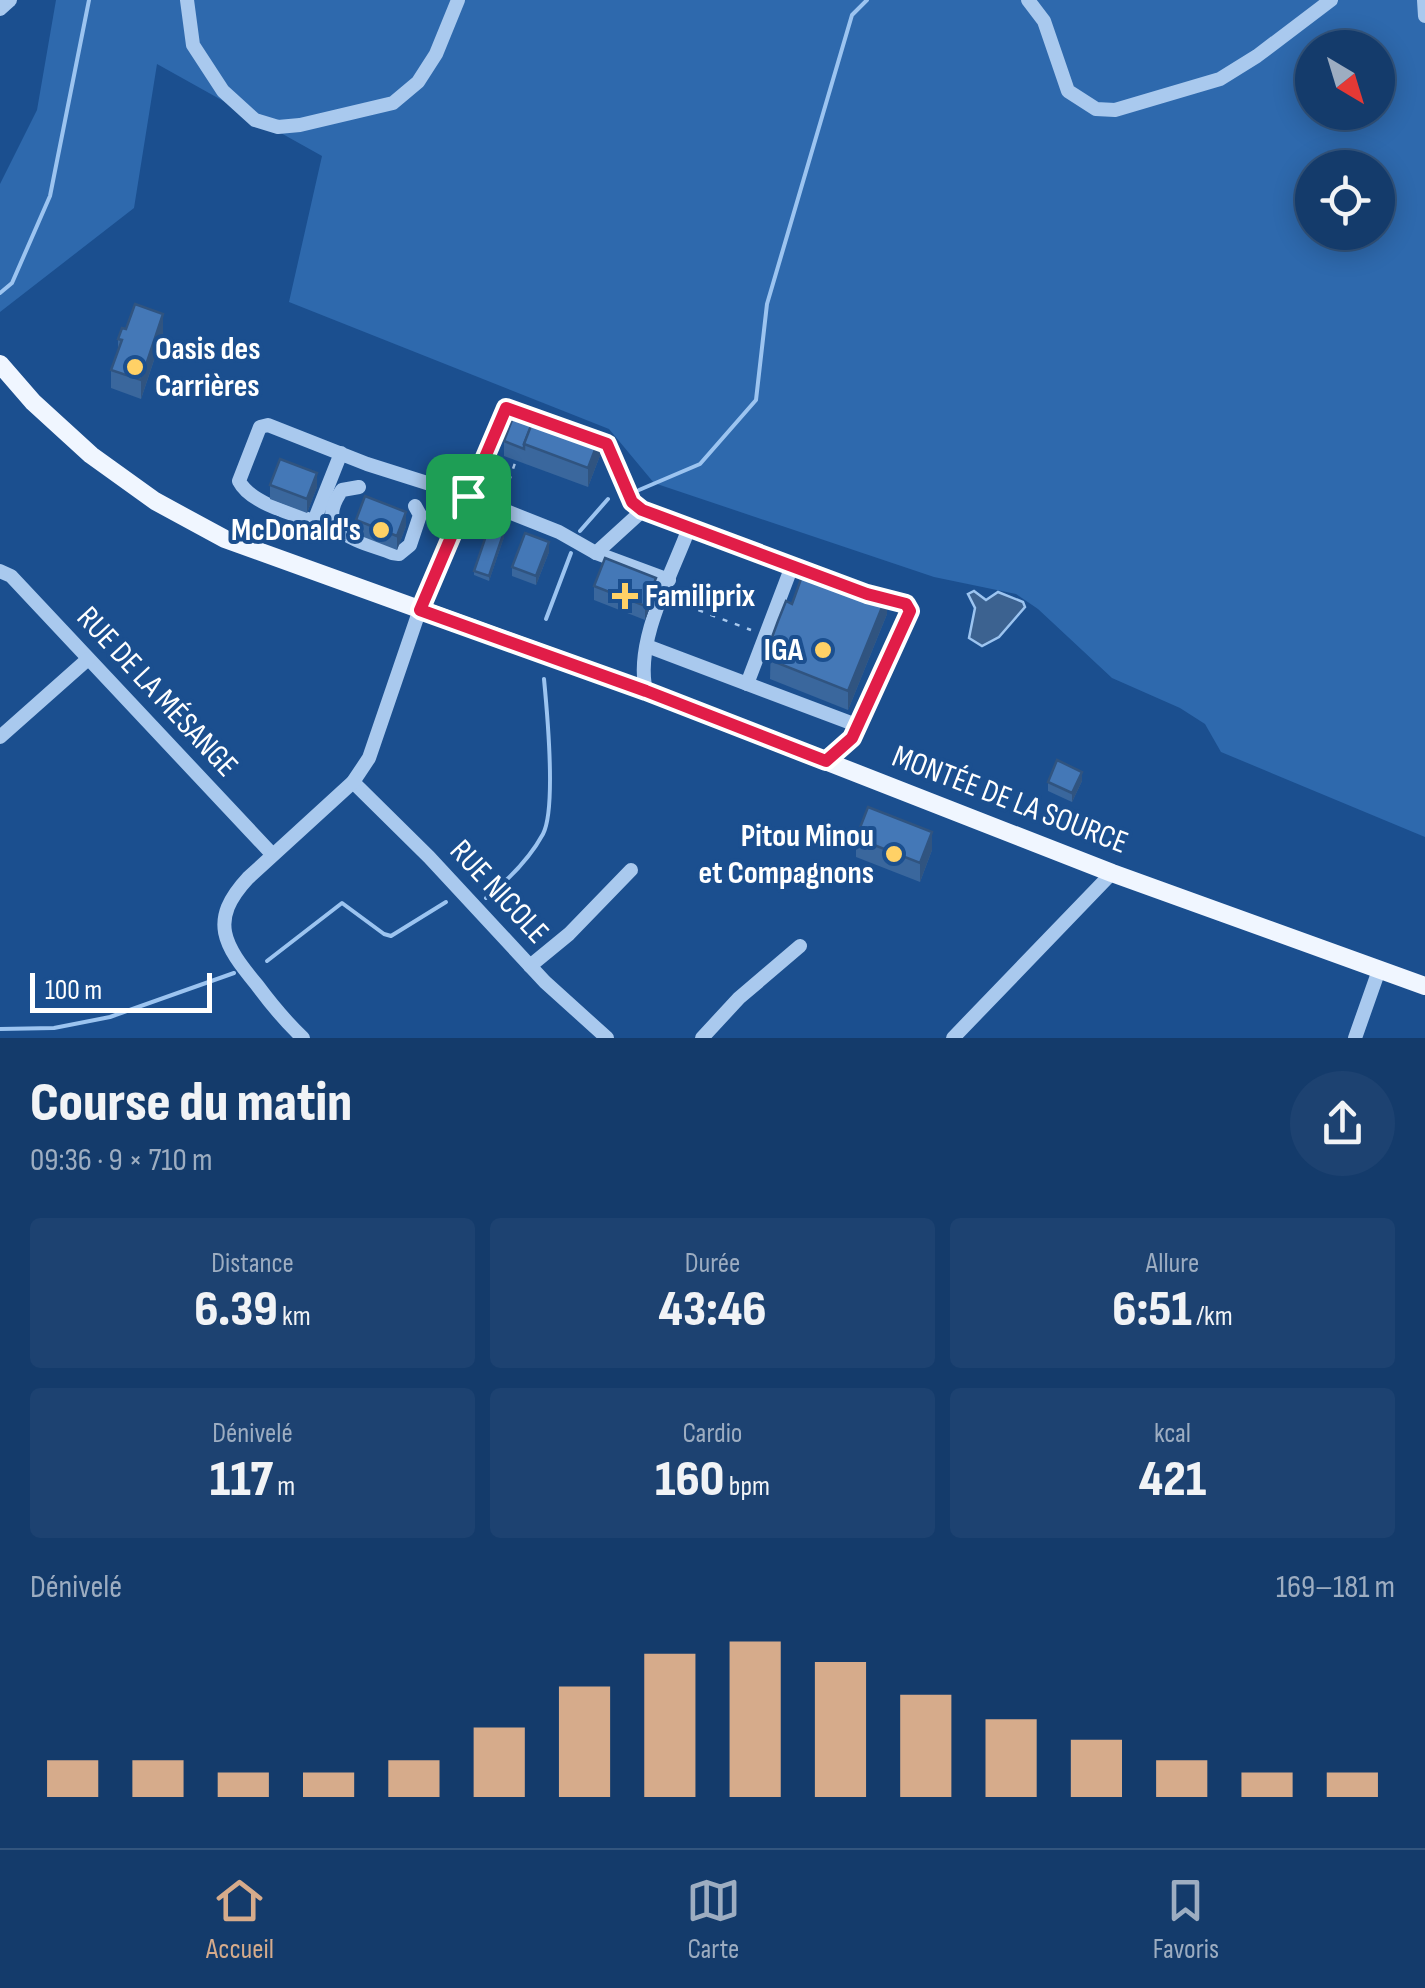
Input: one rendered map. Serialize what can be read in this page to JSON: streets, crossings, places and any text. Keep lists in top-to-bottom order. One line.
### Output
{"streets":{"main road":["MONTÉE DE LA SOURCE"],"street":["RUE DE LA MÉSANGE","RUE NICOLE"]},"places":{"other":["Oasis des Carrières","McDonald's","IGA","Pitou Minou et Compagnons"],"health":["Familiprix"]},"scale_bar":"100 m","north":"bottom right","page":{"scale":"100 m","heading":["Course du matin","09:36 · 9 × 710 m"],"stats":[["Distance","6.39 km"],["Durée","43:46"],["Allure","6:51 /km"],["Dénivelé","117 m"],["Cardio","160 bpm"],["kcal","421"]],"chart":["Dénivelé","169–181 m"],"tabs":["Accueil","Carte","Favoris"]}}
